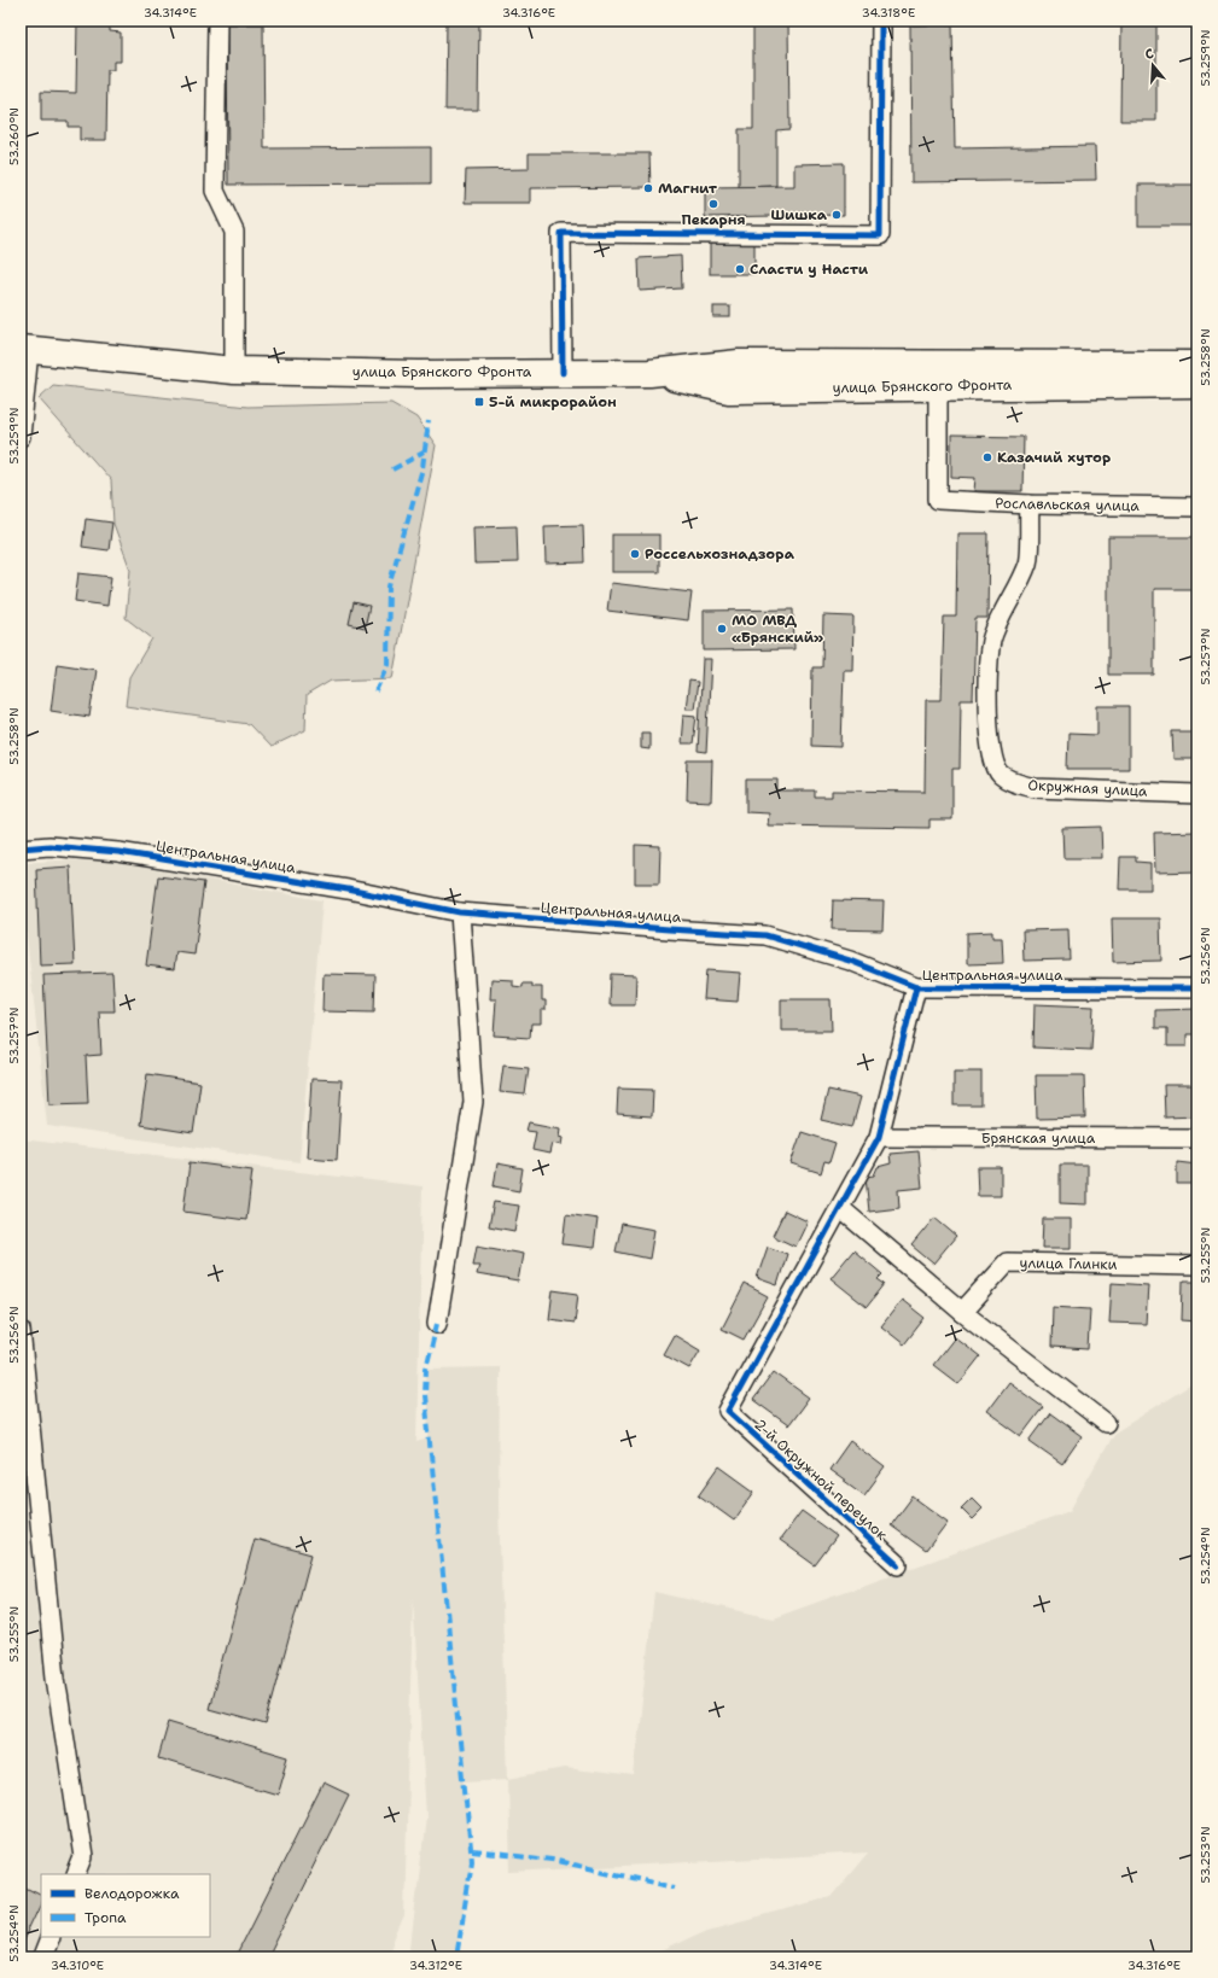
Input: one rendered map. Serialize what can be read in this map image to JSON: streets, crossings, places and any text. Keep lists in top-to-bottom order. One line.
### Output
{"streets":{"main road":["улица Брянского Фронта"],"street":["Рославльская улица","Окружная улица","Центральная улица","Брянская улица","улица Глинки","2-й Окружной переулок"]},"crossings":[["улица Брянского Фронта","Рославльская улица"],["Рославльская улица","Окружная улица"]],"places":{"other":["Магнит","Пекарня","Шишка","Сласти у Насти","Казачий хутор","Россельхознадзора","МО МВД «Брянский»"],"transit":["5-й микрорайон"]},"legend":["Велодорожка","Тропа"],"north":"top","coordinates":["34.314°E","34.316°E","34.318°E","53.259°N","53.260°N","53.258°N","53.257°N","53.256°N","53.255°N","53.254°N","53.253°N","34.310°E","34.312°E"]}
